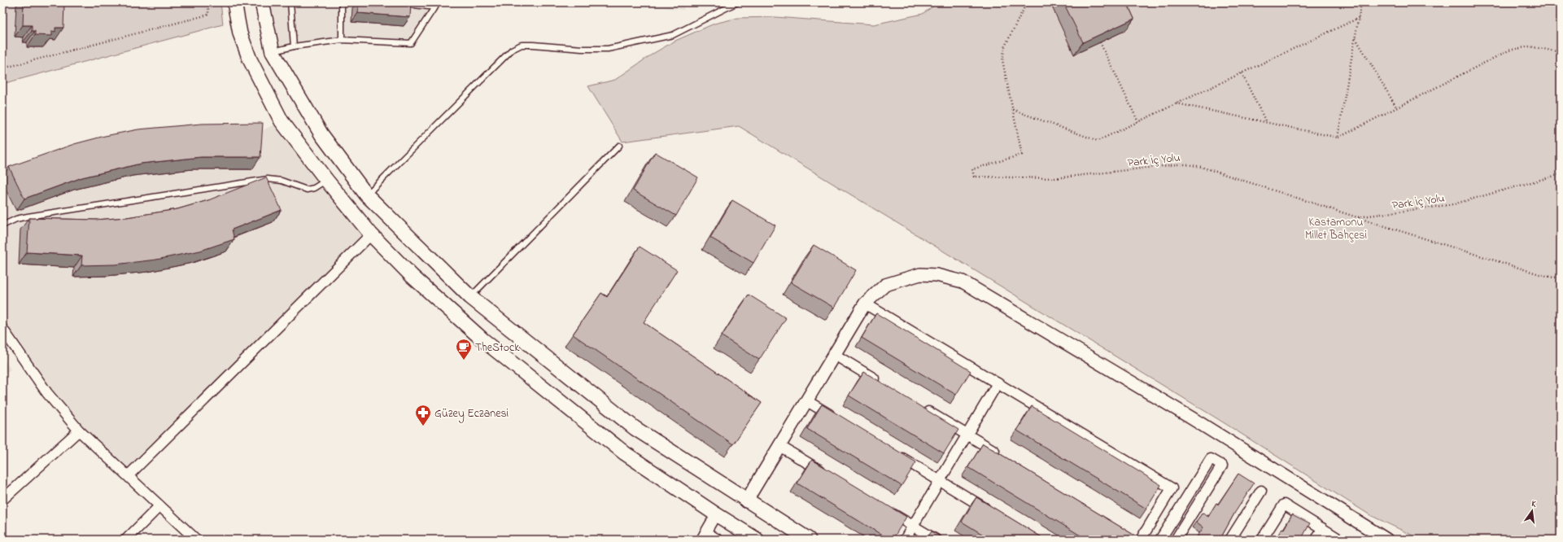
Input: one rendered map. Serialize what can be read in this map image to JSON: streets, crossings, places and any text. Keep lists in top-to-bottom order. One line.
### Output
{"streets":{"path":["Park İç Yolu"]},"parks":["Kastamonu Millet Bahçesi"],"places":{"cafe":["TheStock"],"pharmacy":["Güzey Eczanesi"]},"north":"top"}
